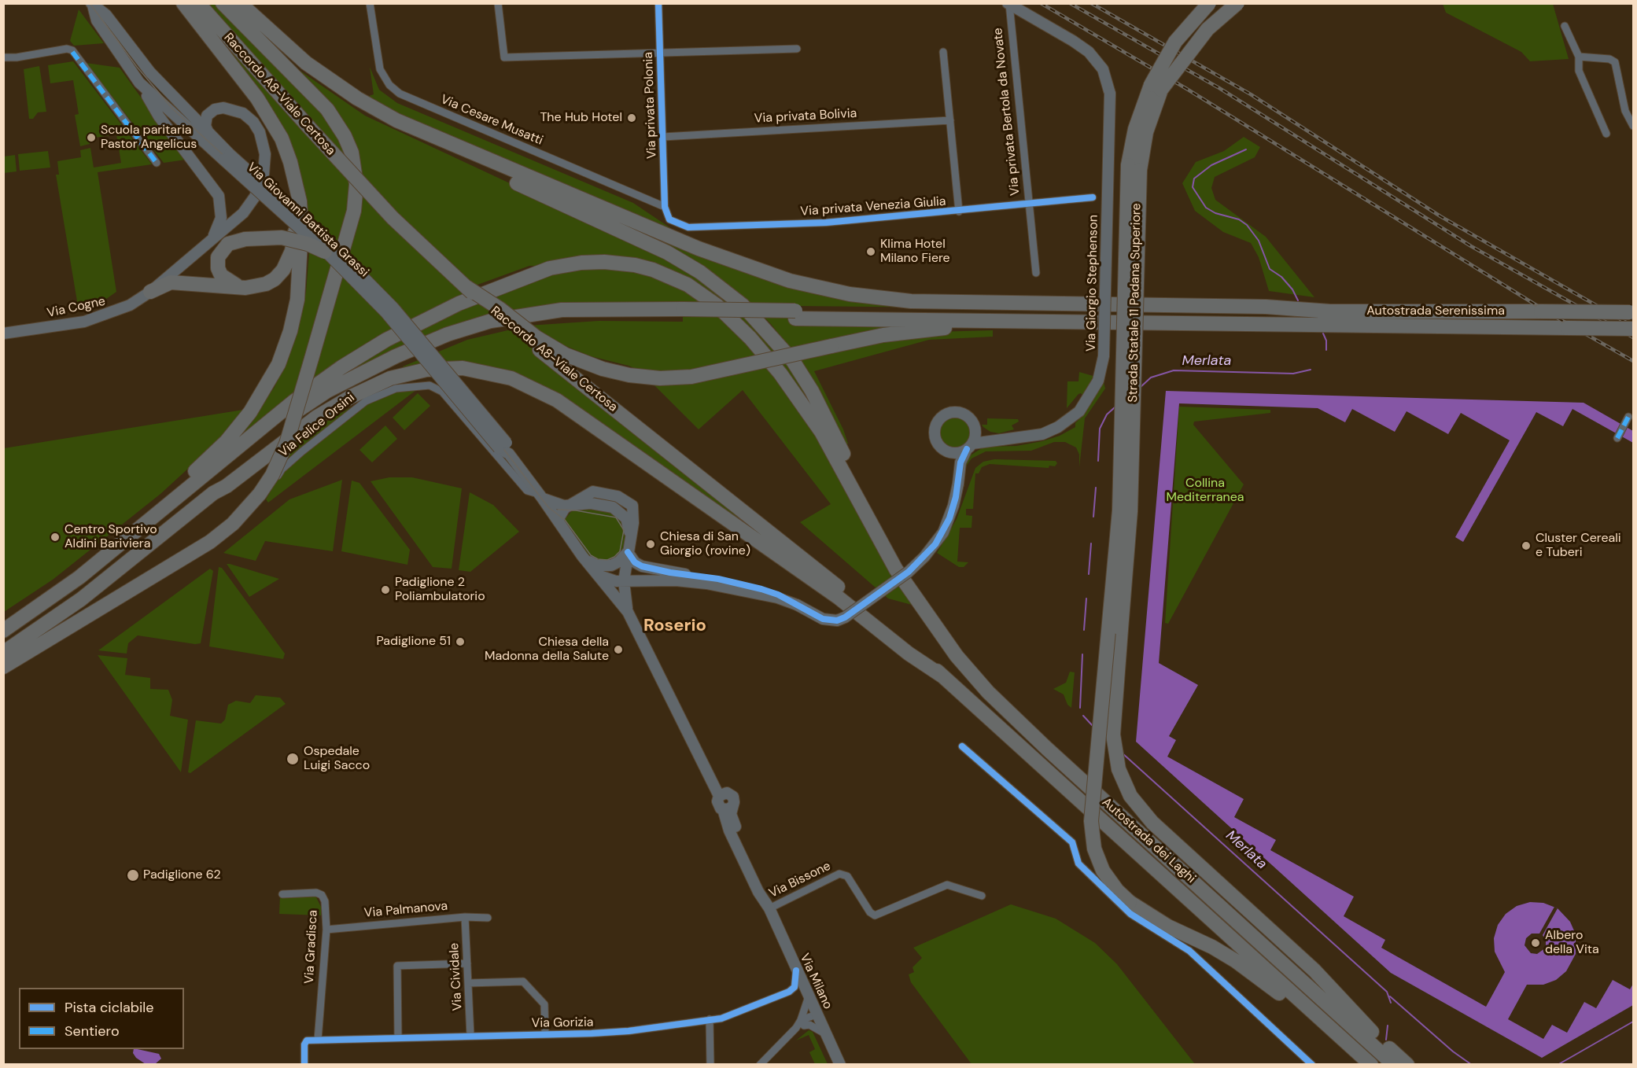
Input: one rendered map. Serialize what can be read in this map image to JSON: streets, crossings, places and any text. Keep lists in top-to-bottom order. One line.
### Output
{"streets":{"highway":["Raccordo A8-Viale Certosa","Strada Statale 11 Padana Superiore","Autostrada Serenissima","Autostrada dei Laghi"],"main road":["Via Giovanni Battista Grassi","Via Giorgio Stephenson","Via Cogne","Via Milano"],"street":["Via privata Polonia","Via privata Bertola da Novate","Via privata Bolivia","Via Cesare Musatti","Via privata Venezia Giulia","Via Felice Orsini","Via Bissone","Via Palmanova","Via Gradisca","Via Cividale","Via Gorizia"]},"crossings":[["Raccordo A8-Viale Certosa","Autostrada dei Laghi"],["Via privata Polonia","Via privata Bolivia"],["Via privata Polonia","Via Cesare Musatti"],["Via privata Polonia","Via privata Venezia Giulia"],["Via privata Bertola da Novate","Via privata Venezia Giulia"],["Via privata Bertola da Novate","Via Giorgio Stephenson"],["Via Cesare Musatti","Via privata Venezia Giulia"],["Via Giovanni Battista Grassi","Via Cogne"],["Via Giovanni Battista Grassi","Via Felice Orsini"],["Via Giovanni Battista Grassi","Via Milano"],["Via Bissone","Via Milano"],["Via Palmanova","Via Gradisca"],["Via Palmanova","Via Cividale"],["Via Gradisca","Via Gorizia"],["Via Cividale","Via Gorizia"],["Via Milano","Via Gorizia"]],"districts":["Roserio"],"water":["Merlata"],"parks":["Collina Mediterranea"],"places":["The Hub Hotel","Scuola paritaria Pastor Angelicus","Klima Hotel Milano Fiere","Centro Sportivo Aldini Bariviera","Chiesa di San Giorgio (rovine)","Cluster Cereali e Tuberi","Padiglione 2 Poliambulatorio","Padiglione 51","Chiesa della Madonna della Salute","Ospedale Luigi Sacco","Padiglione 62","Albero della Vita"],"legend":["Pista ciclabile","Sentiero"]}
